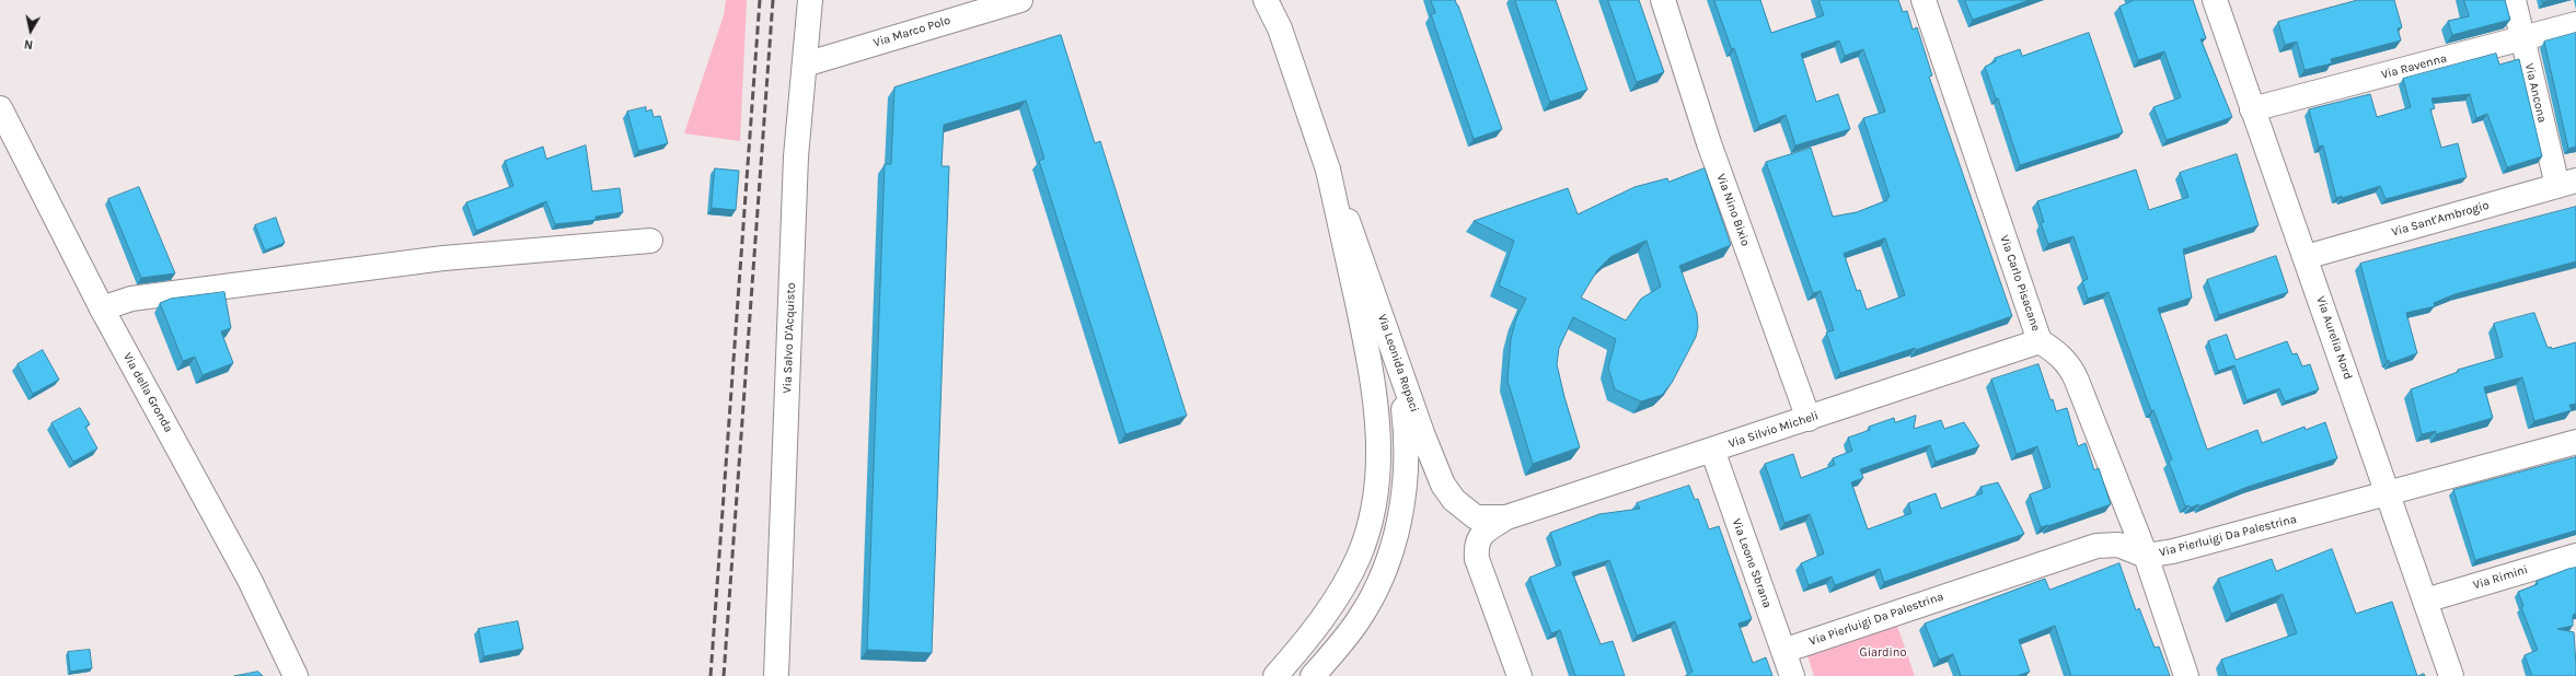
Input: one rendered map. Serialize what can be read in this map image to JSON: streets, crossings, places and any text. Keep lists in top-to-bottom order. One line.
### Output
{"streets":{"main road":["Via Marco Polo","Via Ravenna","Via Ancona","Via Nino Bixio","Via Sant'Ambrogio","Via Carlo Pisacane","Via Salvo D'Acquisto","Via Aurelia Nord","Via Leonida Repaci","Via della Gronda","Via Silvio Micheli","Via Pierluigi Da Palestrina","Via Leone Sbrana","Via Rimini"]},"crossings":[["Via Marco Polo","Via Salvo D'Acquisto"],["Via Ravenna","Via Ancona"],["Via Ravenna","Via Aurelia Nord"],["Via Ancona","Via Sant'Ambrogio"],["Via Nino Bixio","Via Silvio Micheli"],["Via Sant'Ambrogio","Via Aurelia Nord"],["Via Carlo Pisacane","Via Silvio Micheli"],["Via Carlo Pisacane","Via Pierluigi Da Palestrina"],["Via Aurelia Nord","Via Pierluigi Da Palestrina"],["Via Aurelia Nord","Via Rimini"],["Via Leonida Repaci","Via Silvio Micheli"],["Via Silvio Micheli","Via Leone Sbrana"],["Via Pierluigi Da Palestrina","Via Leone Sbrana"]],"parks":["Giardino"],"north":"bottom"}
